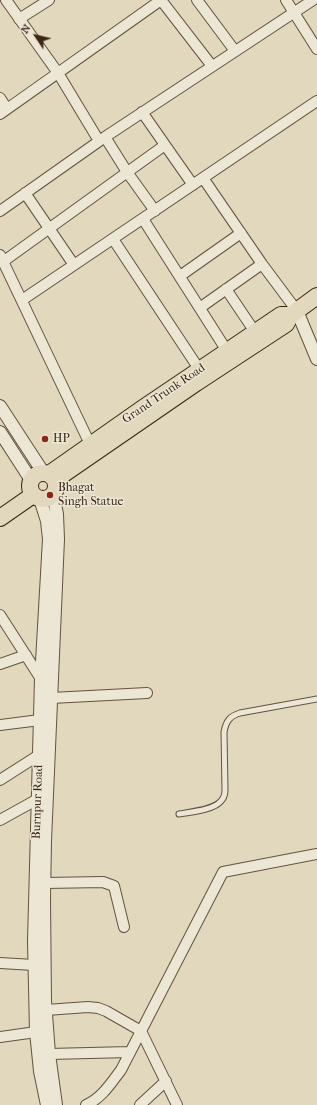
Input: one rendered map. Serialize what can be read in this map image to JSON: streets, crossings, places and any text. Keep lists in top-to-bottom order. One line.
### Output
{"streets":{"main road":["Grand Trunk Road"],"street":["Burnpur Road"]},"crossings":[["Grand Trunk Road","Burnpur Road"]],"places":["HP","Bhagat Singh Statue"],"north":"top left"}
